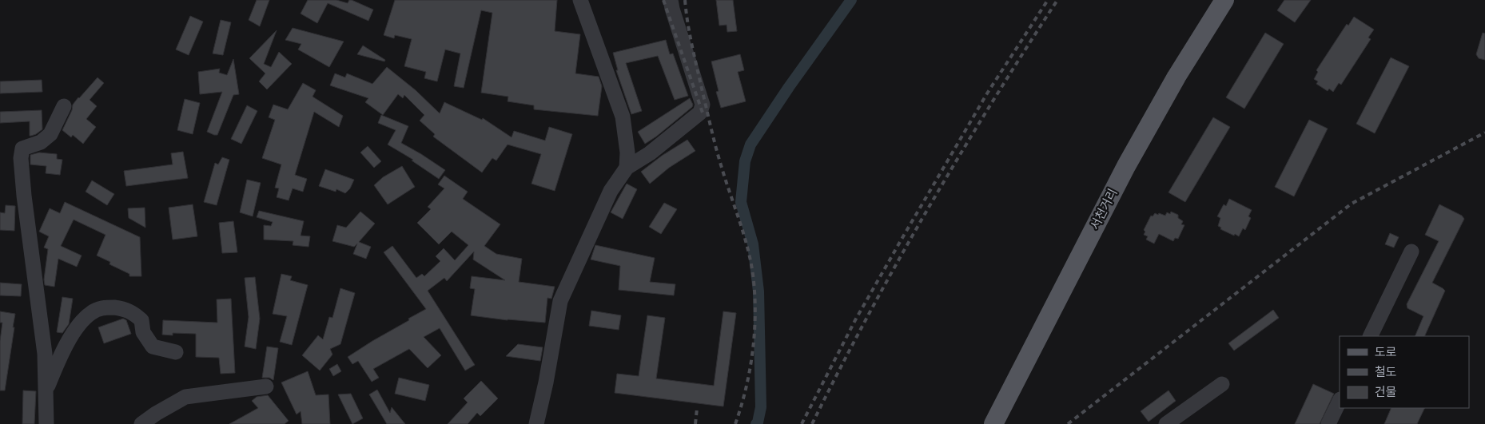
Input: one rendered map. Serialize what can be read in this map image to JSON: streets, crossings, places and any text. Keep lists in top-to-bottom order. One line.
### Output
{"streets":{"main road":["서천거리"]},"legend":["도로","철도","건물"]}
